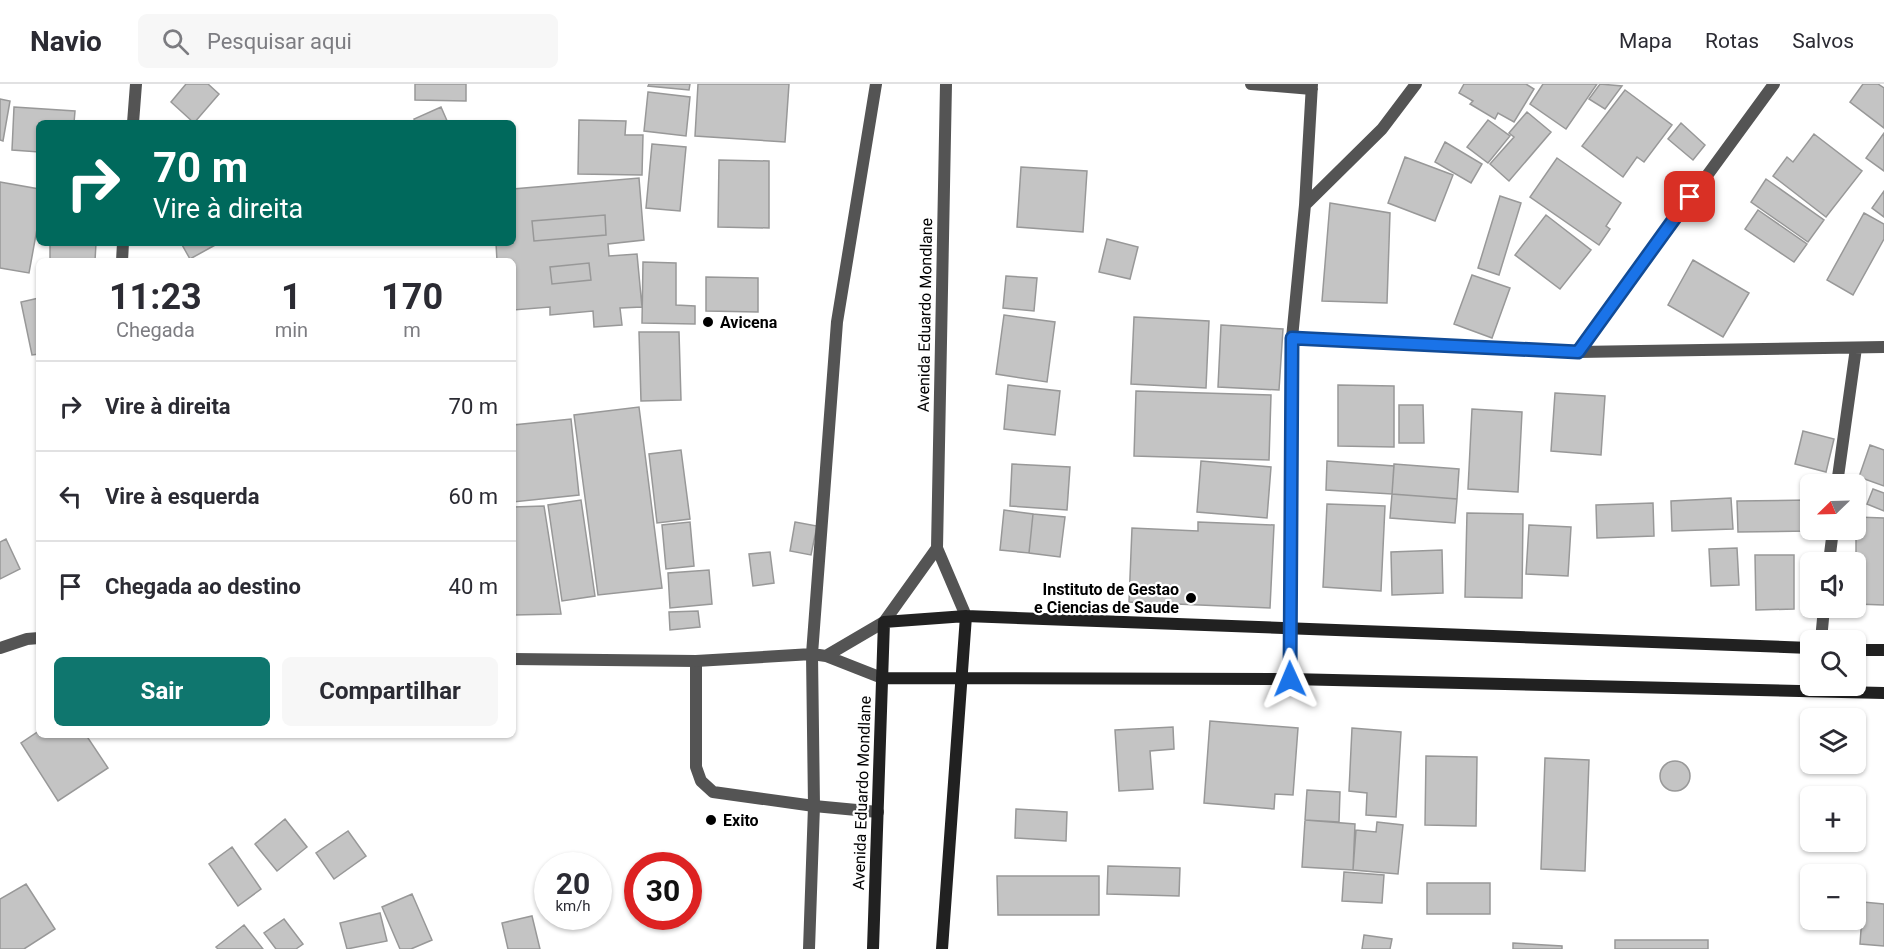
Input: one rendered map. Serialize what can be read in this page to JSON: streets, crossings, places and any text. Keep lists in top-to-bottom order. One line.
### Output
{"streets":{"street":["Avenida Eduardo Mondlane"]},"places":["Avicena","Instituto de Gestao e Ciencias de Saude","Exito"],"north":"bottom left","page":{"header":"Navio","search":"Pesquisar aqui","nav":["Mapa","Rotas","Salvos"],"turn":["70 m","Vire à direita"],"eta":["11:23","Chegada","1","min","170","m"],"list":[{"name":"Vire à direita","value":"70 m"},{"name":"Vire à esquerda","value":"60 m"},{"name":"Chegada ao destino","value":"40 m"}],"map_buttons":["+","−"],"buttons":["Sair","Compartilhar"],"speed":"20 km/h","limit":"30"}}
